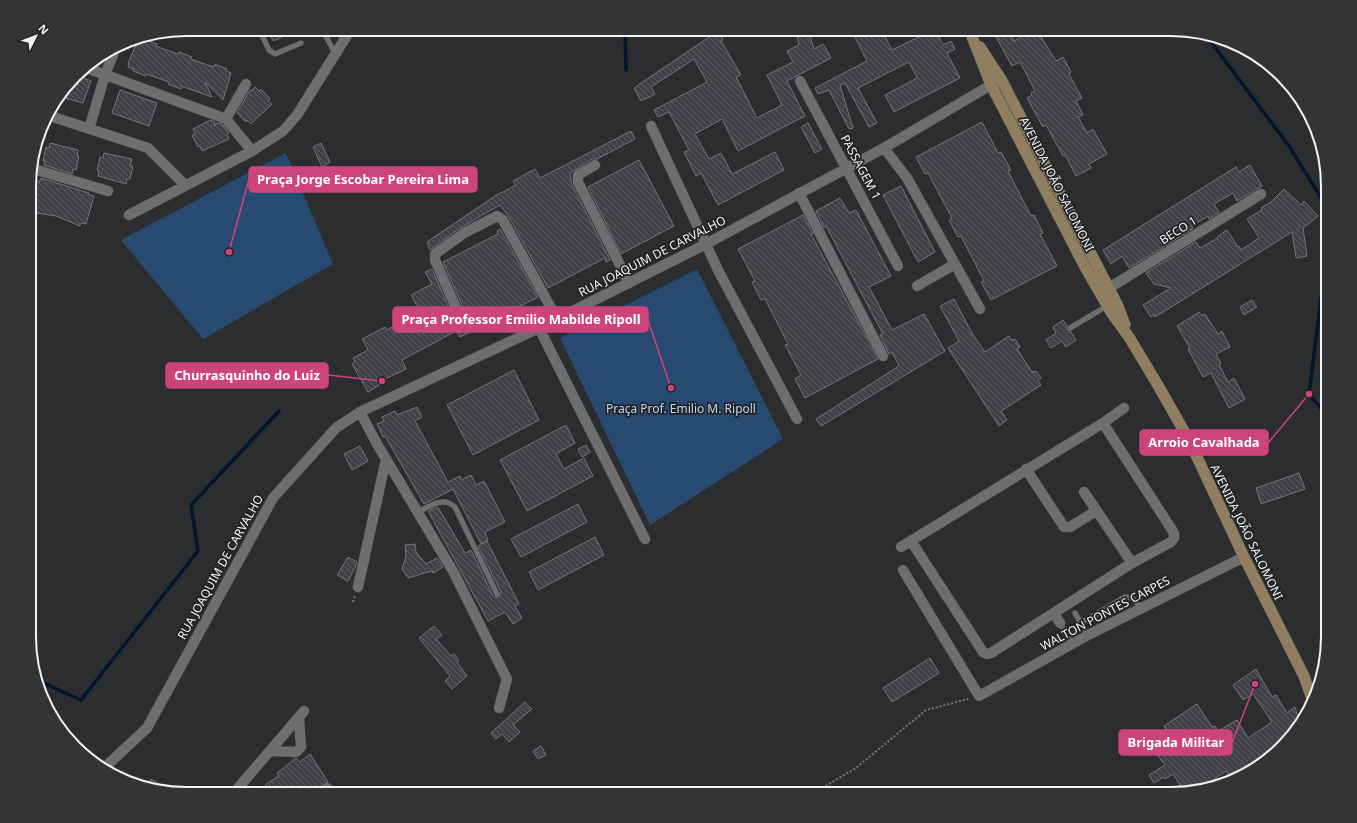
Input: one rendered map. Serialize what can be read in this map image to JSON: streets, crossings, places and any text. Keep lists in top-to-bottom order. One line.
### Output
{"streets":{"main road":["AVENIDA JOÃO SALOMONI"],"street":["PASSAGEM 1","BECO 1","RUA JOAQUIM DE CARVALHO","WALTON PONTES CARPES"]},"crossings":[["PASSAGEM 1","RUA JOAQUIM DE CARVALHO"],["AVENIDA JOÃO SALOMONI","BECO 1"],["AVENIDA JOÃO SALOMONI","RUA JOAQUIM DE CARVALHO"],["AVENIDA JOÃO SALOMONI","WALTON PONTES CARPES"]],"parks":["Praça Prof. Emilio M. Ripoll"],"places":["Praça Jorge Escobar Pereira Lima","Churrasquinho do Luiz","Praça Professor Emilio Mabilde Ripoll","Arroio Cavalhada","Brigada Militar"],"north":"top right"}
